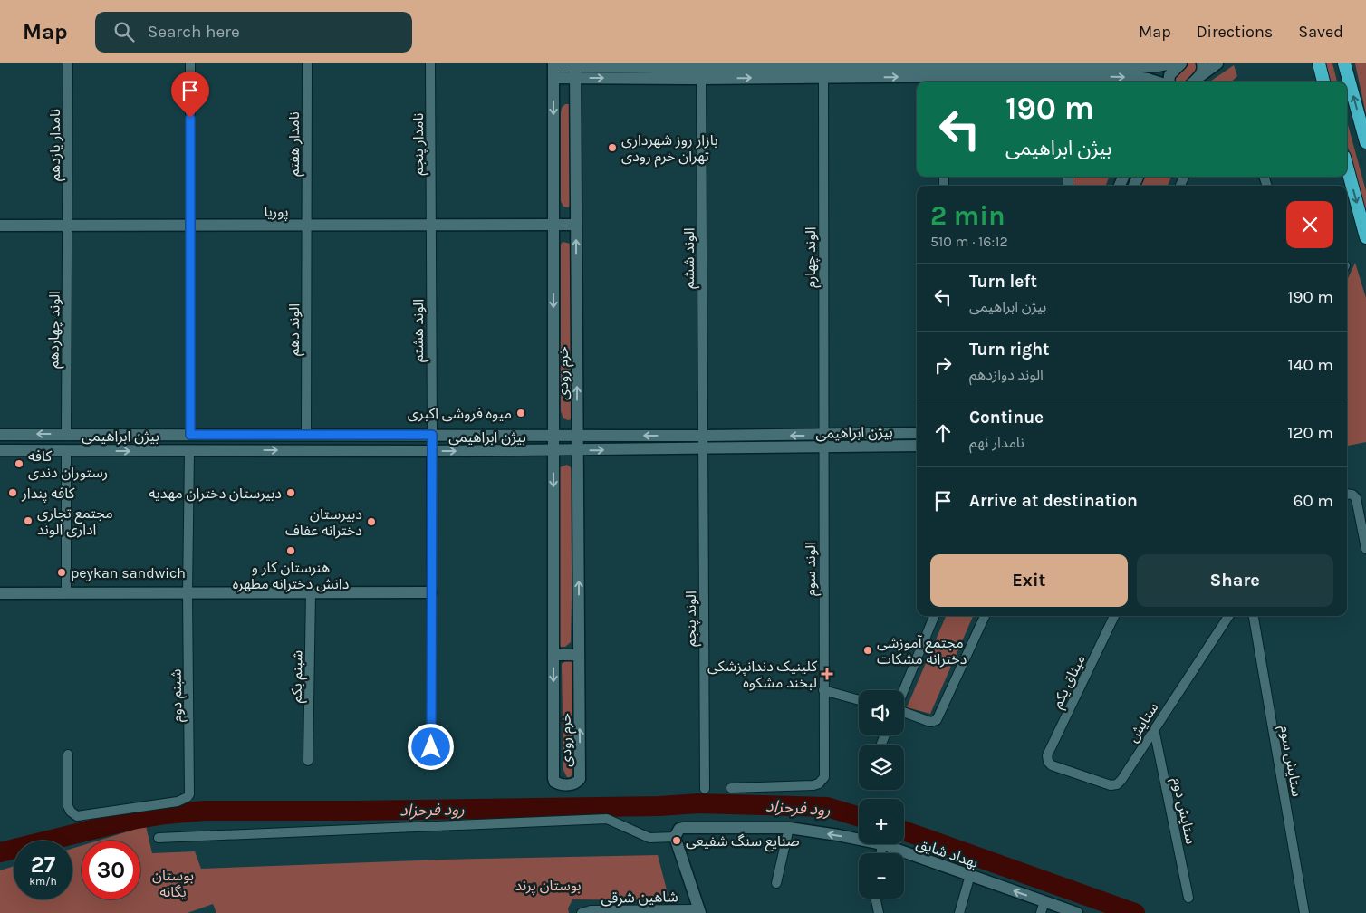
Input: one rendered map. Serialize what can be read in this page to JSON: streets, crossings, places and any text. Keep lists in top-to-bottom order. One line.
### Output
{"streets":{"street":["نامدار هفتم","نامدار پنجم","نامدار یازدهم","پوریا","الوند چهارم","الوند ششم","الوند چهاردهم","الوند دهم","الوند هشتم","خرم رودی","بیژن ابراهیمی","الوند سوم","الوند پنجم","شبنم یکم","میثاق یکم","شبنم دوم","ستایش","ستایش سوم","ستایش دوم","بهداد شایق","شاهین شرقی"]},"crossings":[["نامدار هفتم","پوریا"],["نامدار هفتم","الوند دهم"],["نامدار پنجم","پوریا"],["نامدار پنجم","الوند هشتم"],["نامدار یازدهم","پوریا"],["نامدار یازدهم","الوند چهاردهم"],["پوریا","الوند چهاردهم"],["پوریا","الوند دهم"],["پوریا","الوند هشتم"],["پوریا","خرم رودی"],["الوند چهارم","بیژن ابراهیمی"],["الوند چهارم","الوند سوم"],["الوند ششم","بیژن ابراهیمی"],["الوند ششم","الوند پنجم"],["الوند چهاردهم","بیژن ابراهیمی"],["الوند دهم","بیژن ابراهیمی"],["الوند هشتم","بیژن ابراهیمی"],["خرم رودی","بیژن ابراهیمی"],["بیژن ابراهیمی","الوند سوم"],["بیژن ابراهیمی","الوند پنجم"],["بیژن ابراهیمی","شبنم دوم"],["میثاق یکم","ستایش"],["ستایش","ستایش دوم"]],"one_way":["بهداد شایق"],"water":["رود فرحزاد"],"parks":["بوستان یگانه","بوستان پرند"],"places":{"other":["بازار روز شهرداری تهران خرم رودی","میوه فروشی اکبری","کافه رستوران دندی","کافه پندار","دبیرستان دختران مهدیه","مجتمع تجاری اداری الوند","دبیرستان دخترانه عفاف","هنرستان کار و دانش دخترانه مطهره","peykan sandwich","مجتمع آموزشی دخترانه مشکات","صنایع سنگ شفیعی"],"health":["کلینیک دندانپزشکی لبخند مشکوه"]},"page":{"header":"Map","search":"Search here","nav":["Map","Directions","Saved"],"turn":["190 m","بیژن ابراهیمی"],"heading":["2 min","510 m · 16:12"],"list":[{"name":"Turn left","note":"بیژن ابراهیمی","value":"190 m"},{"name":"Turn right","note":"الوند دوازدهم","value":"140 m"},{"name":"Continue","note":"نامدار نهم","value":"120 m"},{"name":"Arrive at destination","value":"60 m"}],"buttons":["Exit","Share"],"map_buttons":["+","−"],"speed":"27 km/h","limit":"30"}}
